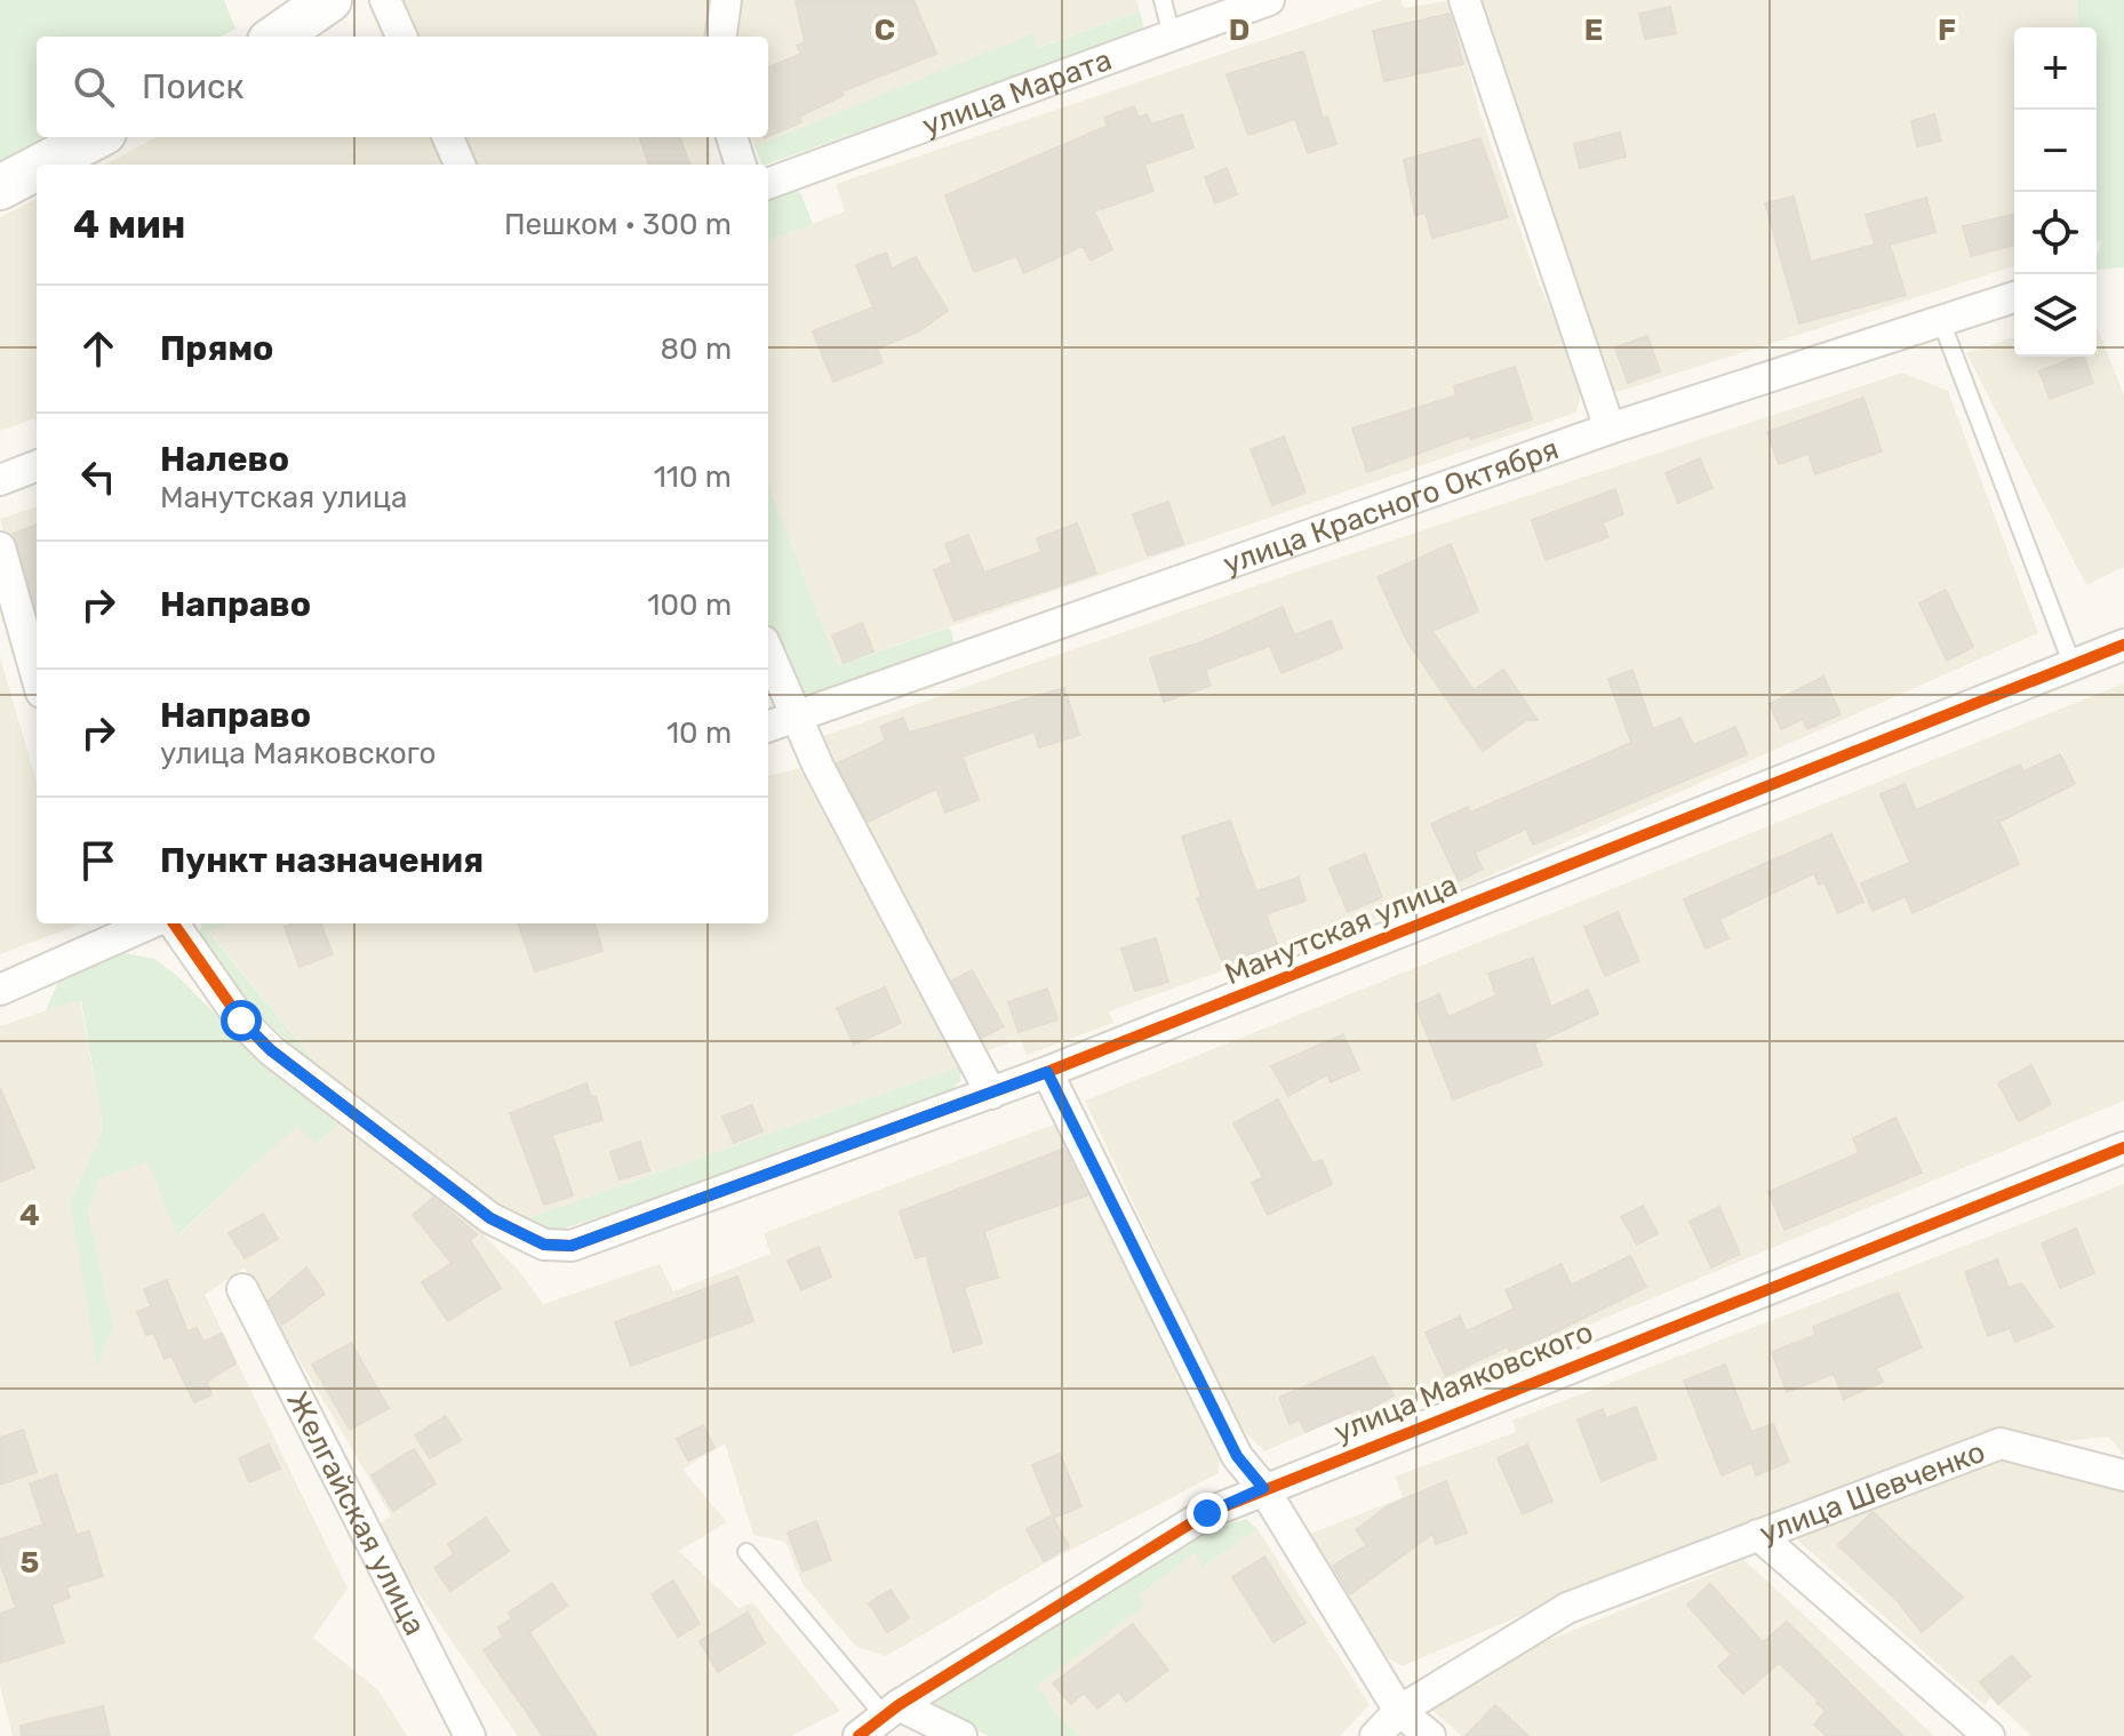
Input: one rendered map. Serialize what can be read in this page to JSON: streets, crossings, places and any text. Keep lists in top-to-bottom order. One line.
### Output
{"streets":{"street":["улица Марата","улица Красного Октября","Манутская улица","улица Маяковского","улица Шевченко","Желгайская улица"]},"page":{"map_buttons":["+","−"],"search":"Поиск","heading":["4 мин","Пешком · 300 m"],"list":[["Прямо","80 m"],["Налево","Манутская улица","110 m"],["Направо","100 m"],["Направо","улица Маяковского","10 m"],"Пункт назначения"]},"grid":{"columns":["C","D","E","F"],"rows":["4","5"]}}
